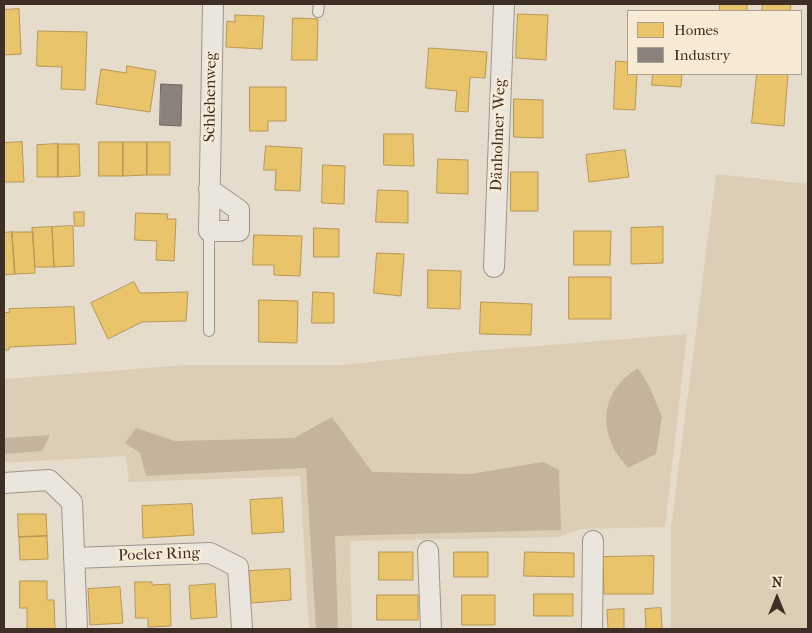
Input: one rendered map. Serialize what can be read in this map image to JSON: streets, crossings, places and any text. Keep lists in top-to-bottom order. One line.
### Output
{"streets":{"street":["Schlehenweg","Dänholmer Weg","Poeler Ring"]},"legend":["Homes","Industry"],"north":"top"}
